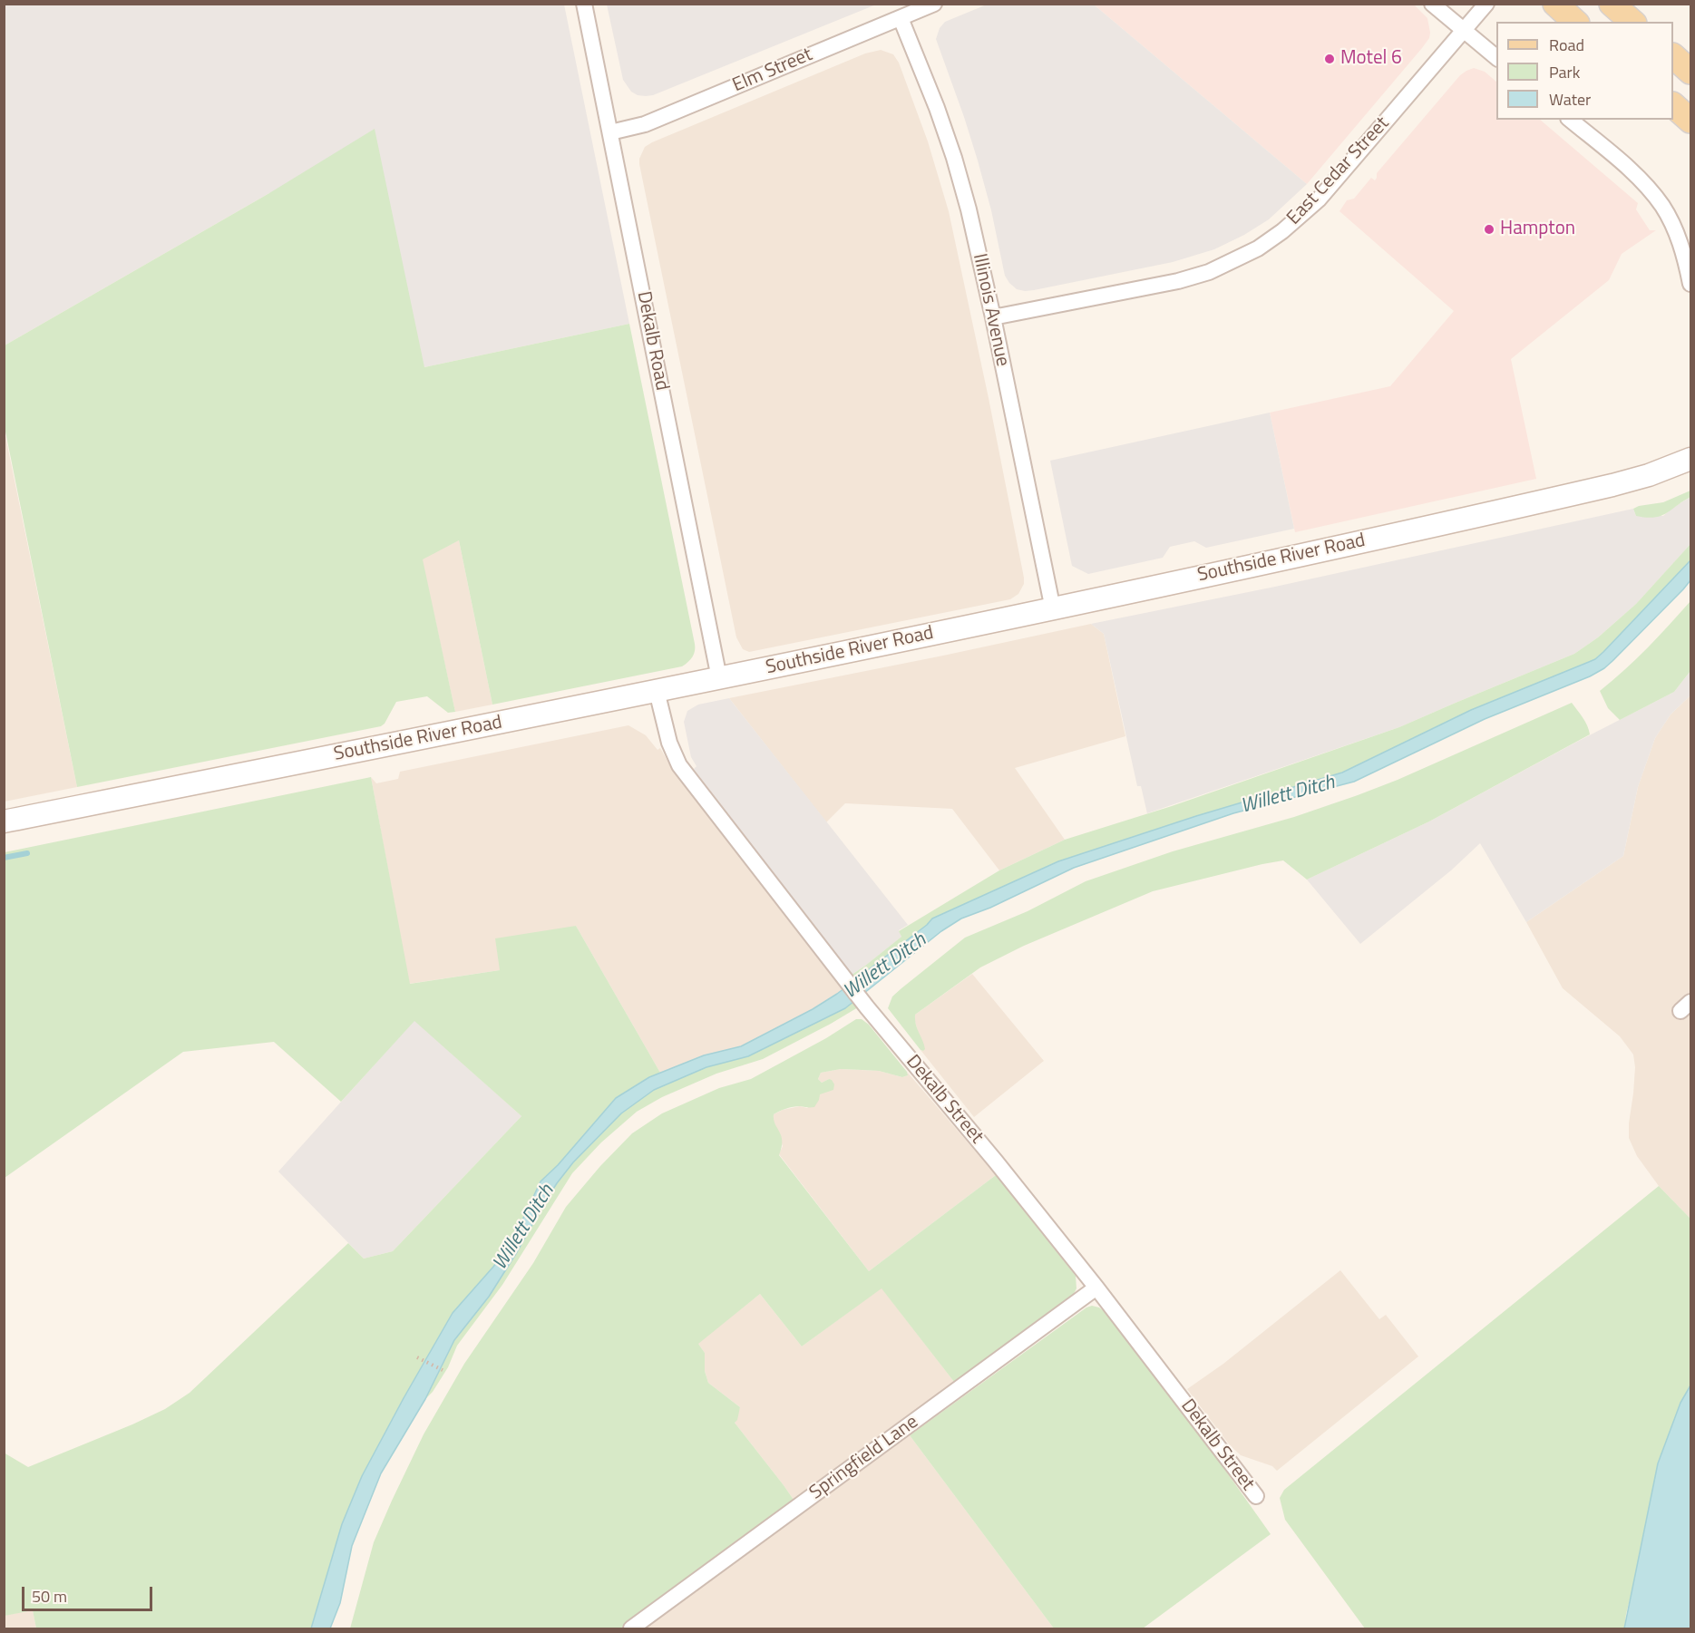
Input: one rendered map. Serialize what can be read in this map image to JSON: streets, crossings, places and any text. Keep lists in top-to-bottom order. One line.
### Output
{"streets":{"main road":["Southside River Road"],"street":["Elm Street","East Cedar Street","Illinois Avenue","Dekalb Road","Dekalb Street","Springfield Lane"]},"crossings":[["Elm Street","Illinois Avenue"],["Elm Street","Dekalb Road"],["East Cedar Street","Illinois Avenue"],["Illinois Avenue","Southside River Road"],["Dekalb Road","Southside River Road"],["Southside River Road","Dekalb Street"],["Dekalb Street","Springfield Lane"]],"water":["Willett Ditch"],"places":["Motel 6","Hampton"],"legend":["Road","Park","Water"],"scale_bar":"50 m"}
